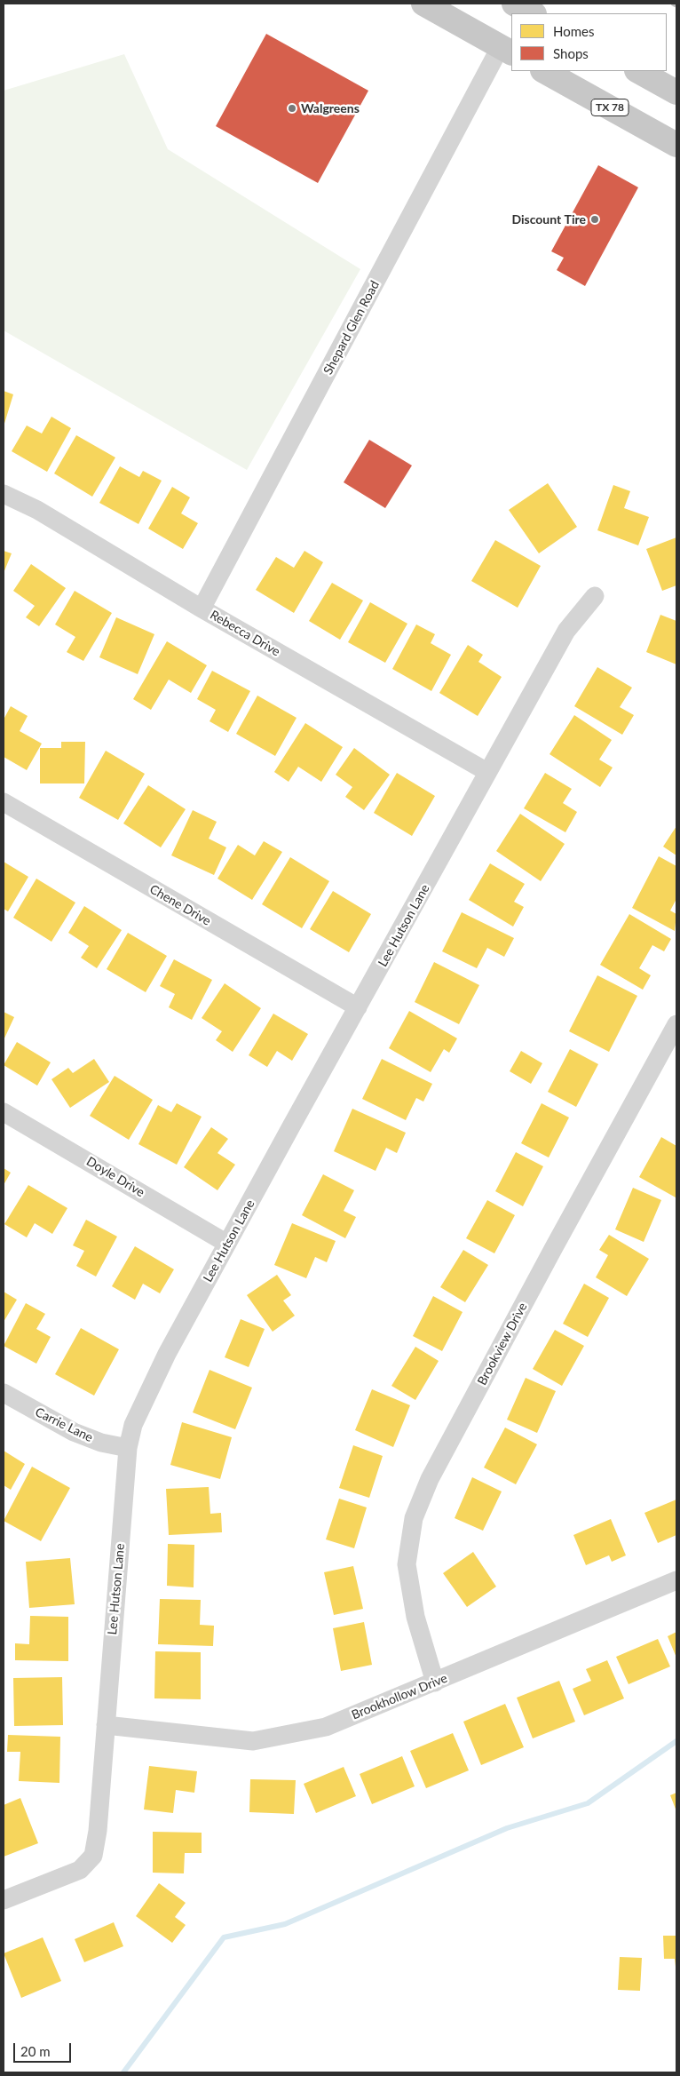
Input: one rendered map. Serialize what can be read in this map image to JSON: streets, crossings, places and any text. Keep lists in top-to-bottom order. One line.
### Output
{"streets":{"main road":["TX 78"],"street":["Shepard Glen Road","Rebecca Drive","Chene Drive","Lee Hutson Lane","Doyle Drive","Brookview Drive","Carrie Lane","Brookhollow Drive"]},"crossings":[["Shepard Glen Road","Rebecca Drive"],["Rebecca Drive","Lee Hutson Lane"],["Chene Drive","Lee Hutson Lane"],["Lee Hutson Lane","Doyle Drive"],["Lee Hutson Lane","Carrie Lane"],["Lee Hutson Lane","Brookhollow Drive"],["Brookview Drive","Brookhollow Drive"]],"places":["Walgreens","Discount Tire"],"legend":["Homes","Shops"],"scale_bar":"20 m"}
